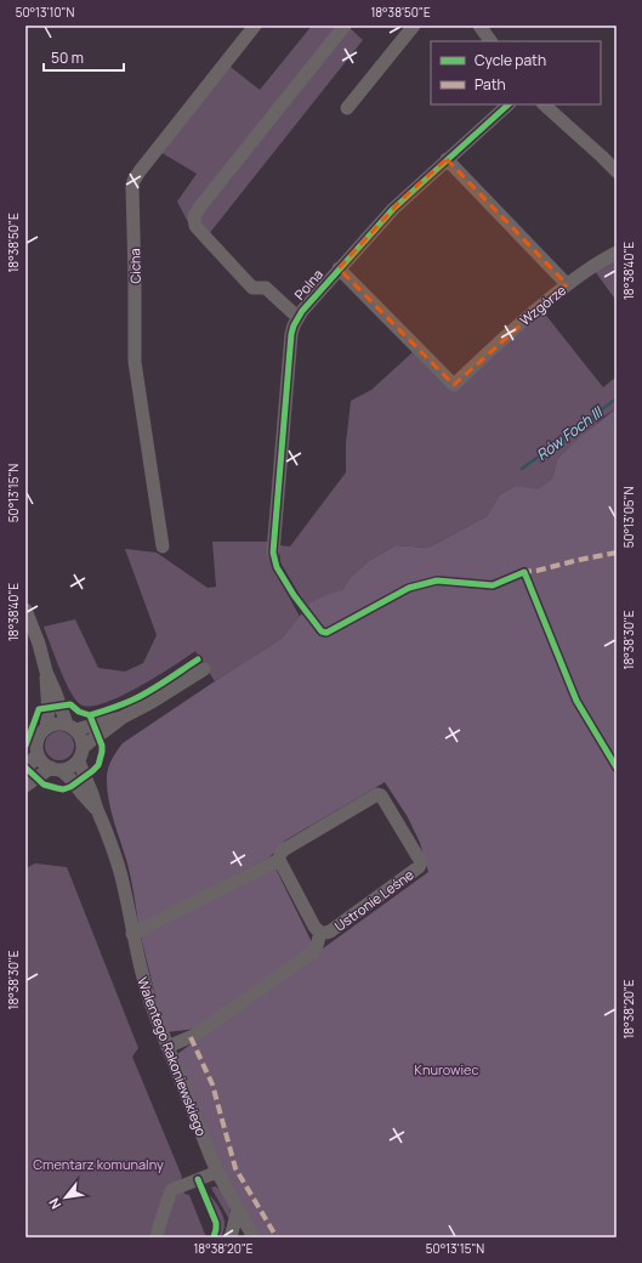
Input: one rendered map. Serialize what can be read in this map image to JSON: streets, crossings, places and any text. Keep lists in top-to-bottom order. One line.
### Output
{"streets":{"street":["Cicha","Polna","Wzgórze","Ustronie Leśne","Walentego Rakoniewskiego"]},"crossings":[["Polna","Wzgórze"],["Ustronie Leśne","Walentego Rakoniewskiego"]],"water":["Rów Foch III"],"parks":["Knurowiec","Cmentarz komunalny"],"legend":["Cycle path","Path"],"scale_bar":"50 m","north":"bottom left","coordinates":["50°13'10\"N","18°38'50\"E","18°38'40\"E","50°13'15\"N","50°13'05\"N","18°38'30\"E","18°38'20\"E"]}
